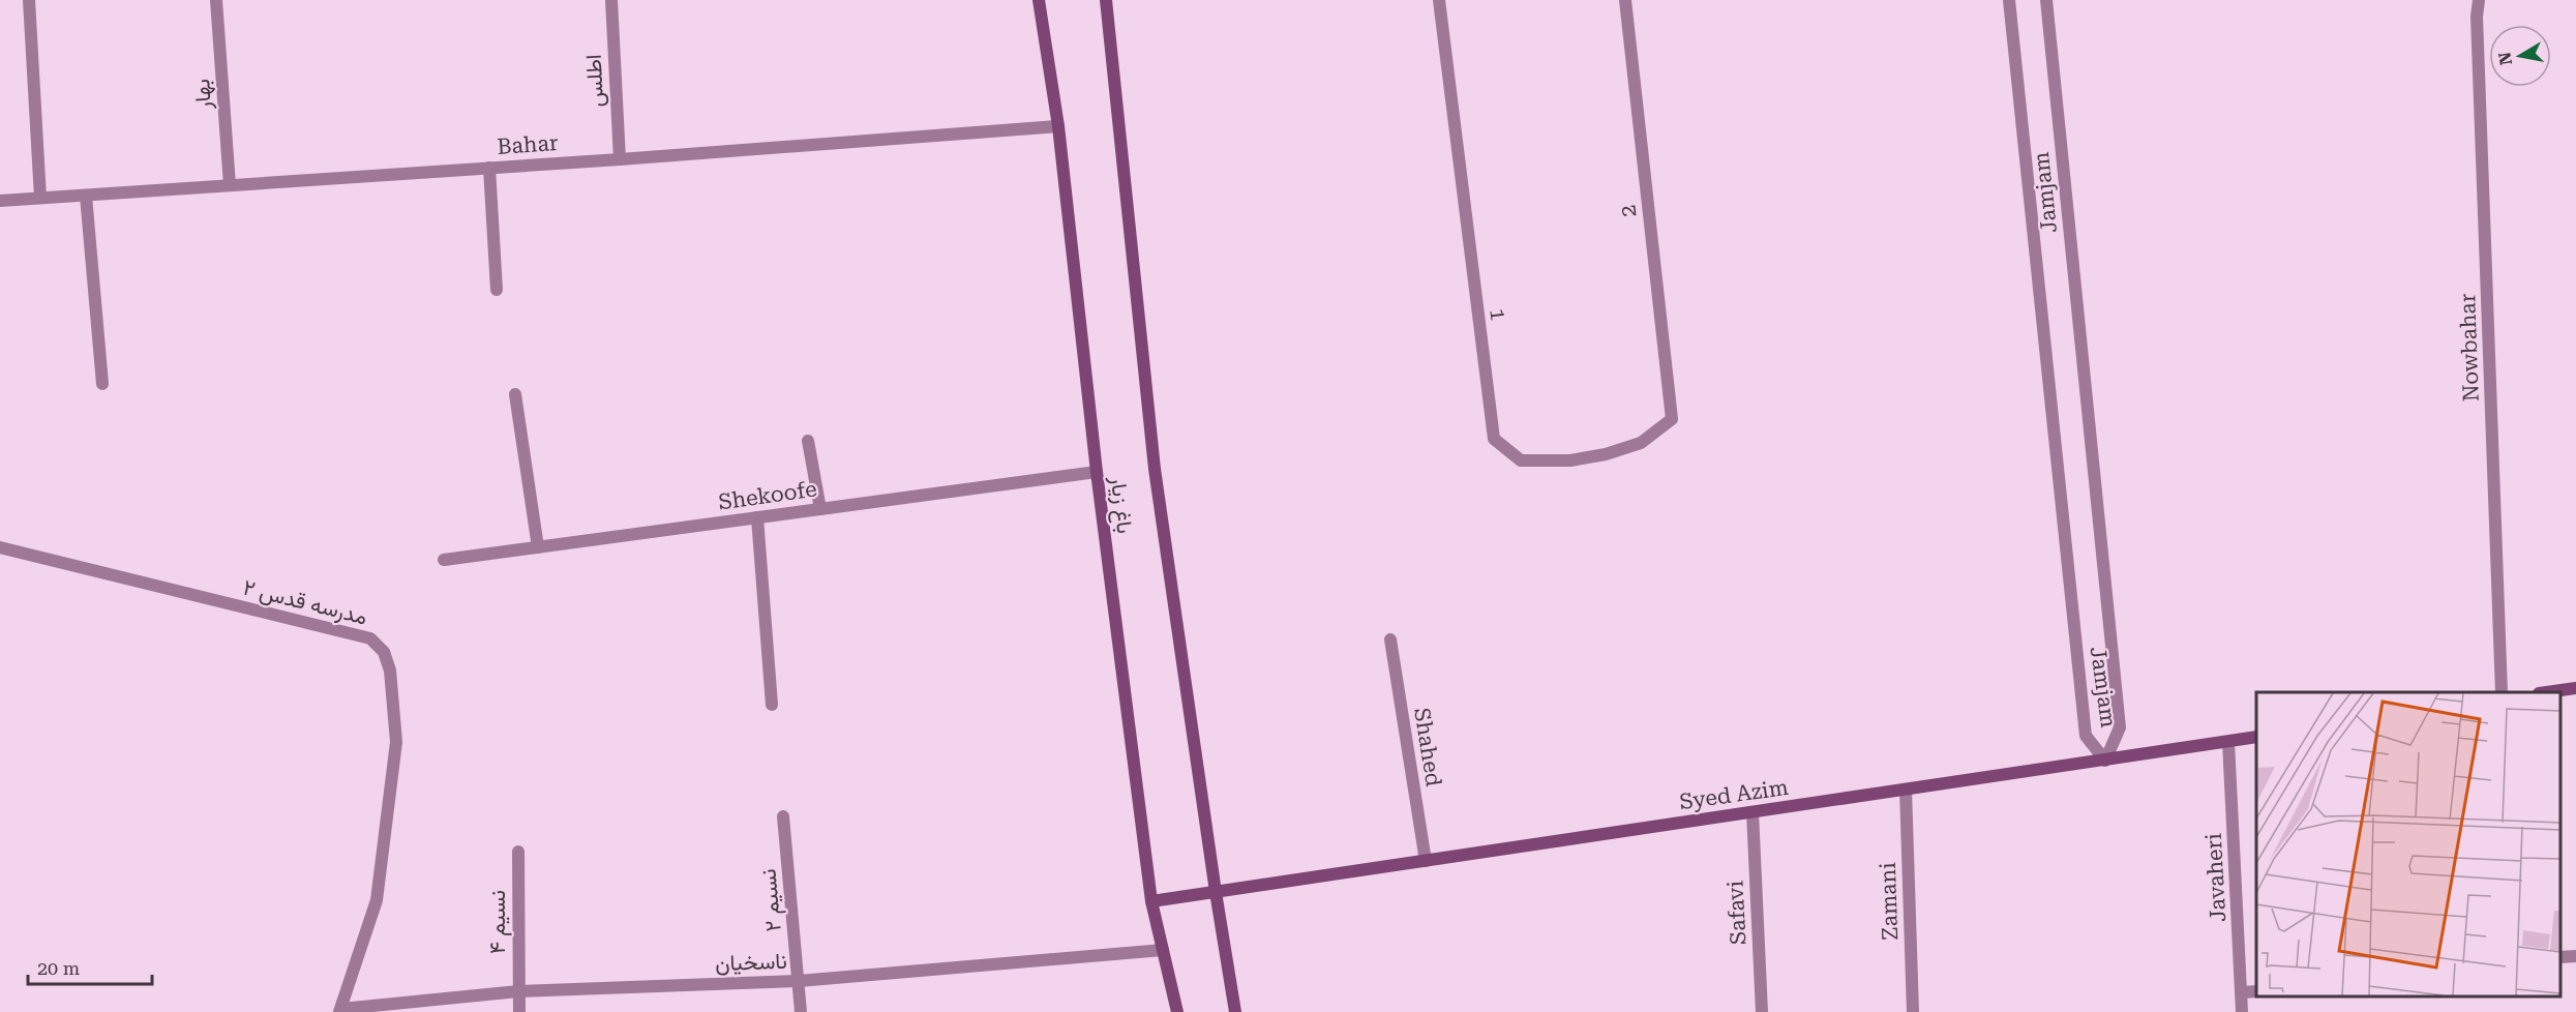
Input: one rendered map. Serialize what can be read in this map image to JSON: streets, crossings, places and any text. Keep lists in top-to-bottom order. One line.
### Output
{"streets":{"street":["اطلس","بهار","Bahar","Jamjam","2","1","Nowbahar","Shekoofe","باغ زیار","مدرسه قدس ۲","Shahed","Syed Azim","Javaheri","نسیم ۲","Zamani","Safavi","نسیم ۴","ناسخیان"]},"crossings":[["اطلس","Bahar"],["بهار","Bahar"],["Bahar","باغ زیار"],["Jamjam","Syed Azim"],["2","1"],["Shekoofe","باغ زیار"],["باغ زیار","Syed Azim"],["باغ زیار","ناسخیان"],["مدرسه قدس ۲","ناسخیان"],["Shahed","Syed Azim"],["Syed Azim","Javaheri"],["Syed Azim","Zamani"],["Syed Azim","Safavi"],["نسیم ۲","ناسخیان"],["نسیم ۴","ناسخیان"]],"scale_bar":"20 m","north":"left"}
